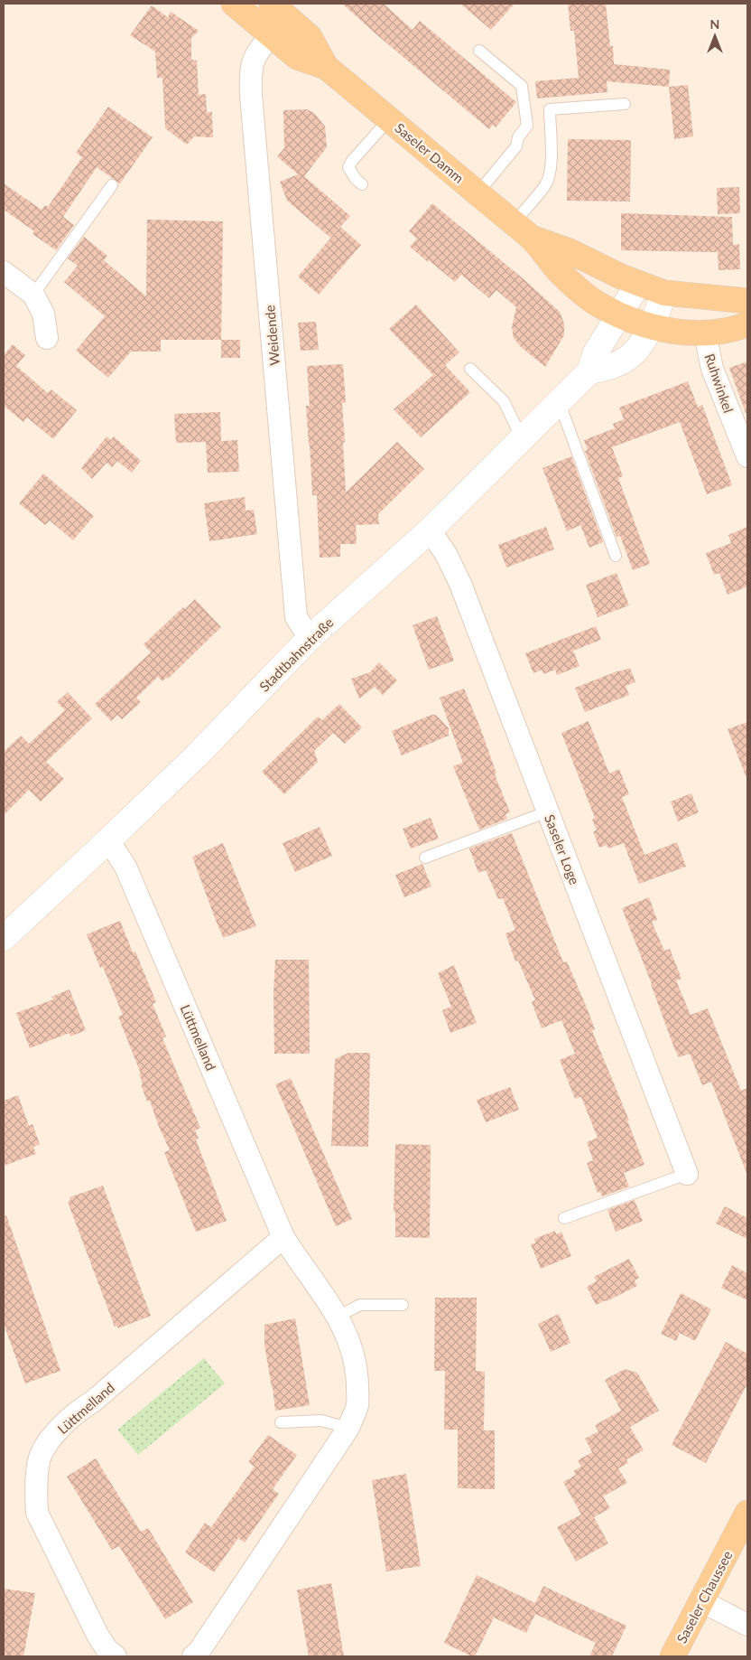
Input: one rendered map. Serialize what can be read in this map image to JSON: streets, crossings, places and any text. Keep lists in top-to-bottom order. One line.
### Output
{"streets":{"main road":["Saseler Damm","Saseler Chaussee"],"street":["Weidende","Ruhwinkel","Stadtbahnstraße","Saseler Loge","Lüttmelland"]},"crossings":[["Saseler Damm","Weidende"],["Saseler Damm","Stadtbahnstraße"],["Weidende","Stadtbahnstraße"],["Stadtbahnstraße","Saseler Loge"],["Stadtbahnstraße","Lüttmelland"]],"north":"top"}
